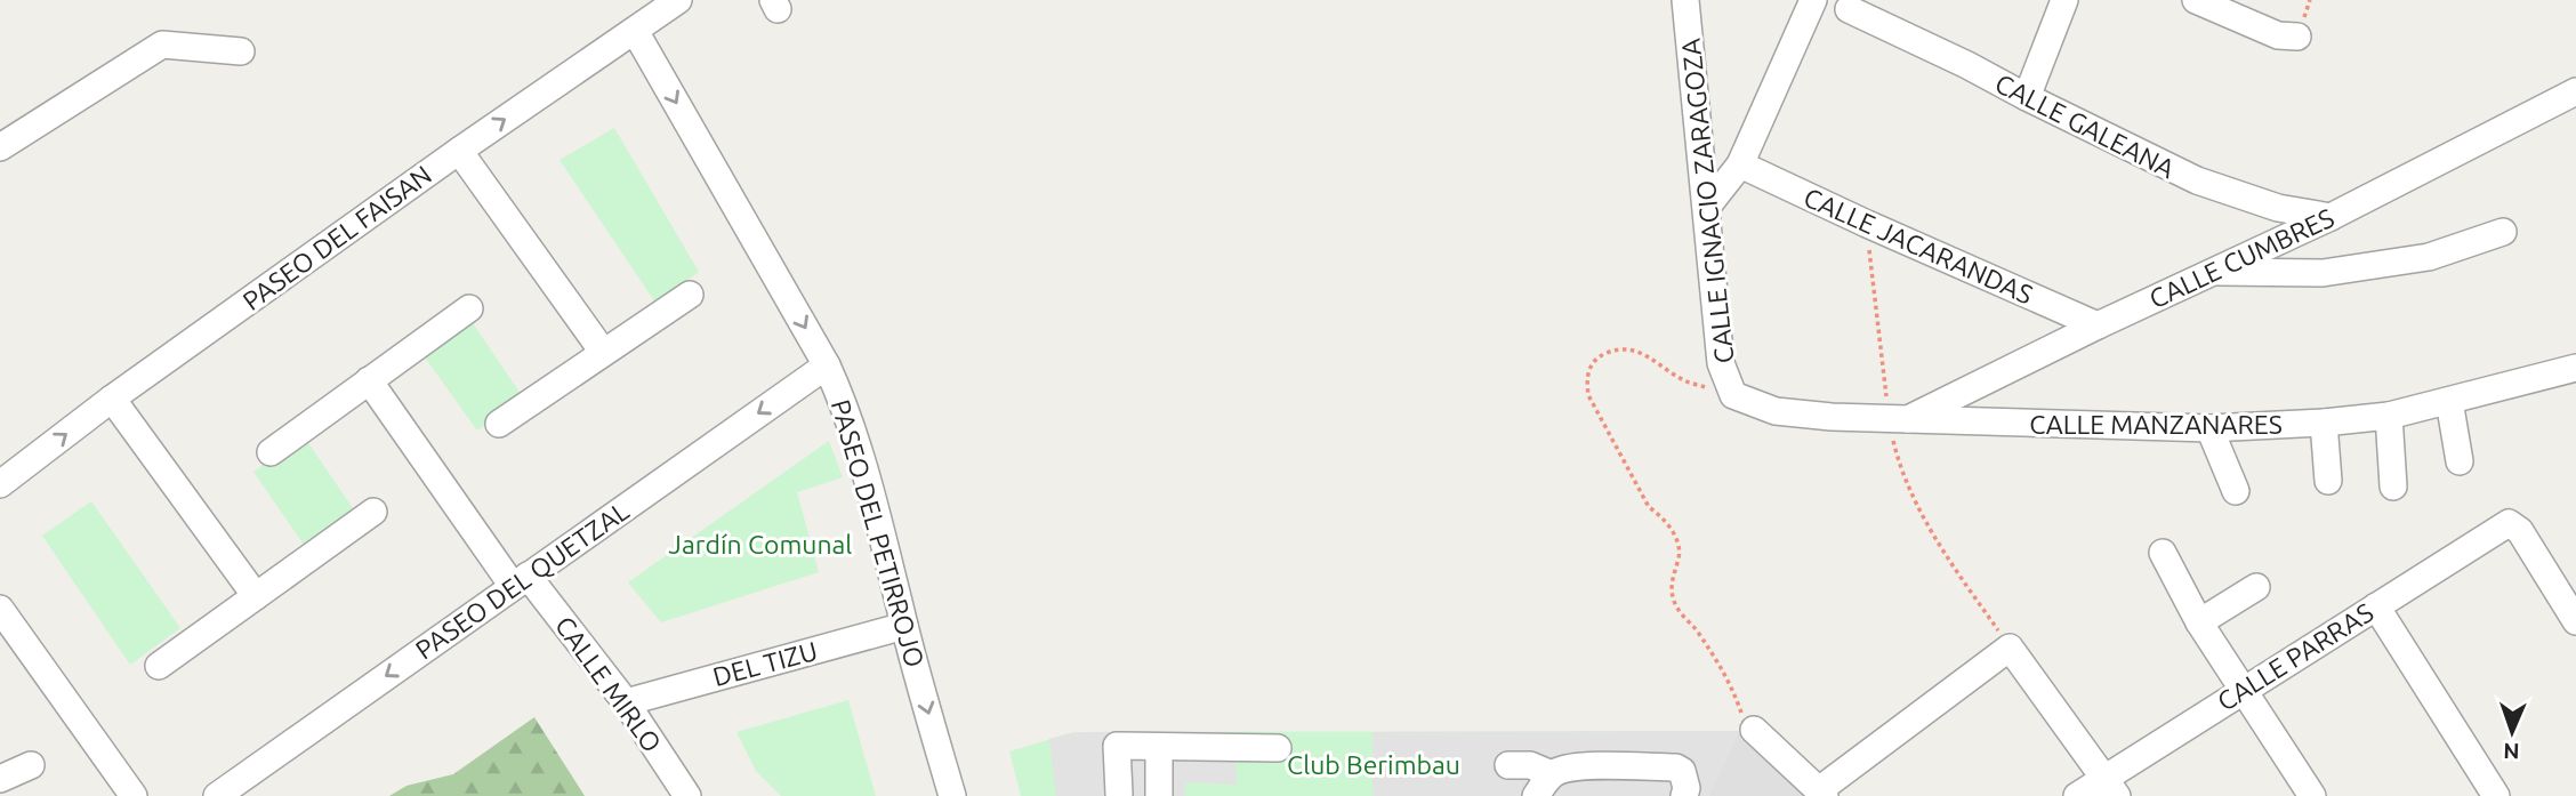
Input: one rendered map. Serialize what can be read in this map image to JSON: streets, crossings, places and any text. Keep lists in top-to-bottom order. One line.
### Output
{"streets":{"street":["CALLE GALEANA","CALLE IGNACIO ZARAGOZA","PASEO DEL FAISAN","CALLE JACARANDAS","CALLE CUMBRES","CALLE MANZANARES","PASEO DEL PETIRROJO","PASEO DEL QUETZAL","CALLE PARRAS","DEL TIZU","CALLE MIRLO"]},"crossings":[["CALLE GALEANA","CALLE CUMBRES"],["CALLE IGNACIO ZARAGOZA","CALLE MANZANARES"],["PASEO DEL FAISAN","PASEO DEL PETIRROJO"],["CALLE JACARANDAS","CALLE CUMBRES"],["CALLE CUMBRES","CALLE MANZANARES"],["PASEO DEL PETIRROJO","PASEO DEL QUETZAL"],["PASEO DEL PETIRROJO","DEL TIZU"],["PASEO DEL QUETZAL","CALLE MIRLO"],["DEL TIZU","CALLE MIRLO"]],"one_way":["PASEO DEL FAISAN"],"parks":["Jardín Comunal","Club Berimbau"],"north":"bottom"}
